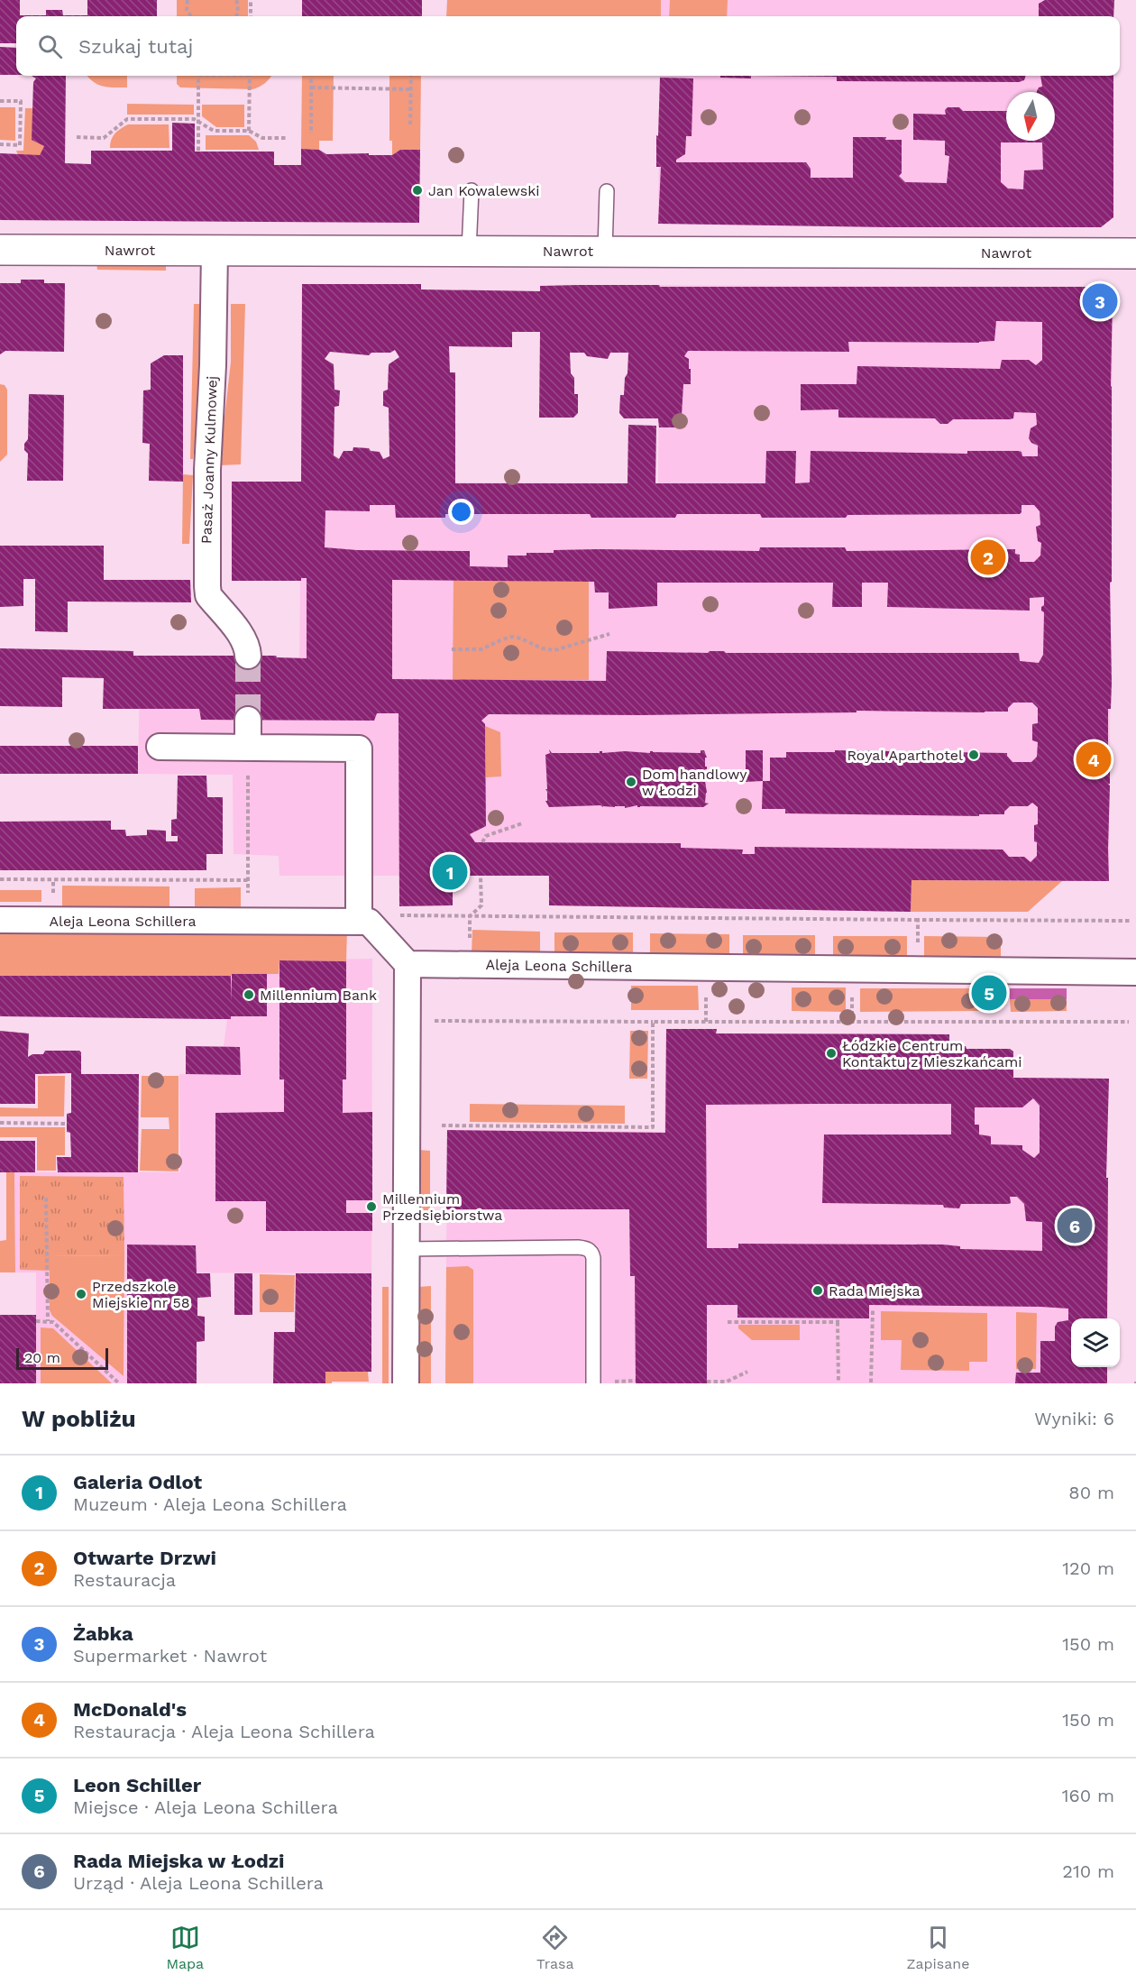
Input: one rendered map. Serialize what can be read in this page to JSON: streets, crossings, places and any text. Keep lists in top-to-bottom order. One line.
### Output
{"streets":{"street":["Nawrot","Pasaż Joanny Kulmowej","Aleja Leona Schillera"]},"crossings":[["Nawrot","Pasaż Joanny Kulmowej"]],"places":["Jan Kowalewski","Royal Aparthotel","Dom handlowy w Łodzi","Millennium Bank","Łódzkie Centrum Kontaktu z Mieszkańcami","Millennium Przedsiębiorstwa","Rada Miejska","Przedszkole Miejskie nr 58"],"scale_bar":"20 m","north":"bottom","page":{"search":"Szukaj tutaj","pins":["3","2","4","1","5","6"],"scale":"20 m","heading":["W pobliżu","Wyniki: 6"],"list":[{"mark":"1","name":"Galeria Odlot","note":"Muzeum · Aleja Leona Schillera","value":"80 m"},{"mark":"2","name":"Otwarte Drzwi","note":"Restauracja","value":"120 m"},{"mark":"3","name":"Żabka","note":"Supermarket · Nawrot","value":"150 m"},{"mark":"4","name":"McDonald's","note":"Restauracja · Aleja Leona Schillera","value":"150 m"},{"mark":"5","name":"Leon Schiller","note":"Miejsce · Aleja Leona Schillera","value":"160 m"},{"mark":"6","name":"Rada Miejska w Łodzi","note":"Urząd · Aleja Leona Schillera","value":"210 m"}],"nav":["Mapa","Trasa","Zapisane"]}}
